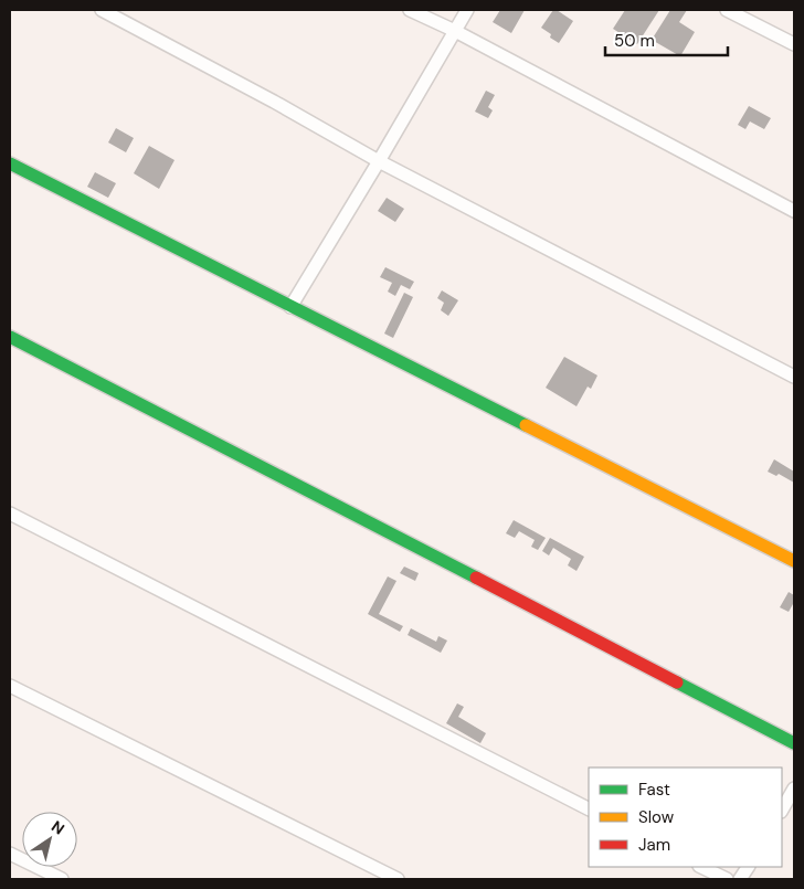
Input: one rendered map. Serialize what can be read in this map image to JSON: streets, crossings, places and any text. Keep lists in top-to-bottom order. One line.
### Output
{"legend":["Fast","Slow","Jam"],"scale_bar":"50 m","north":"top right"}
